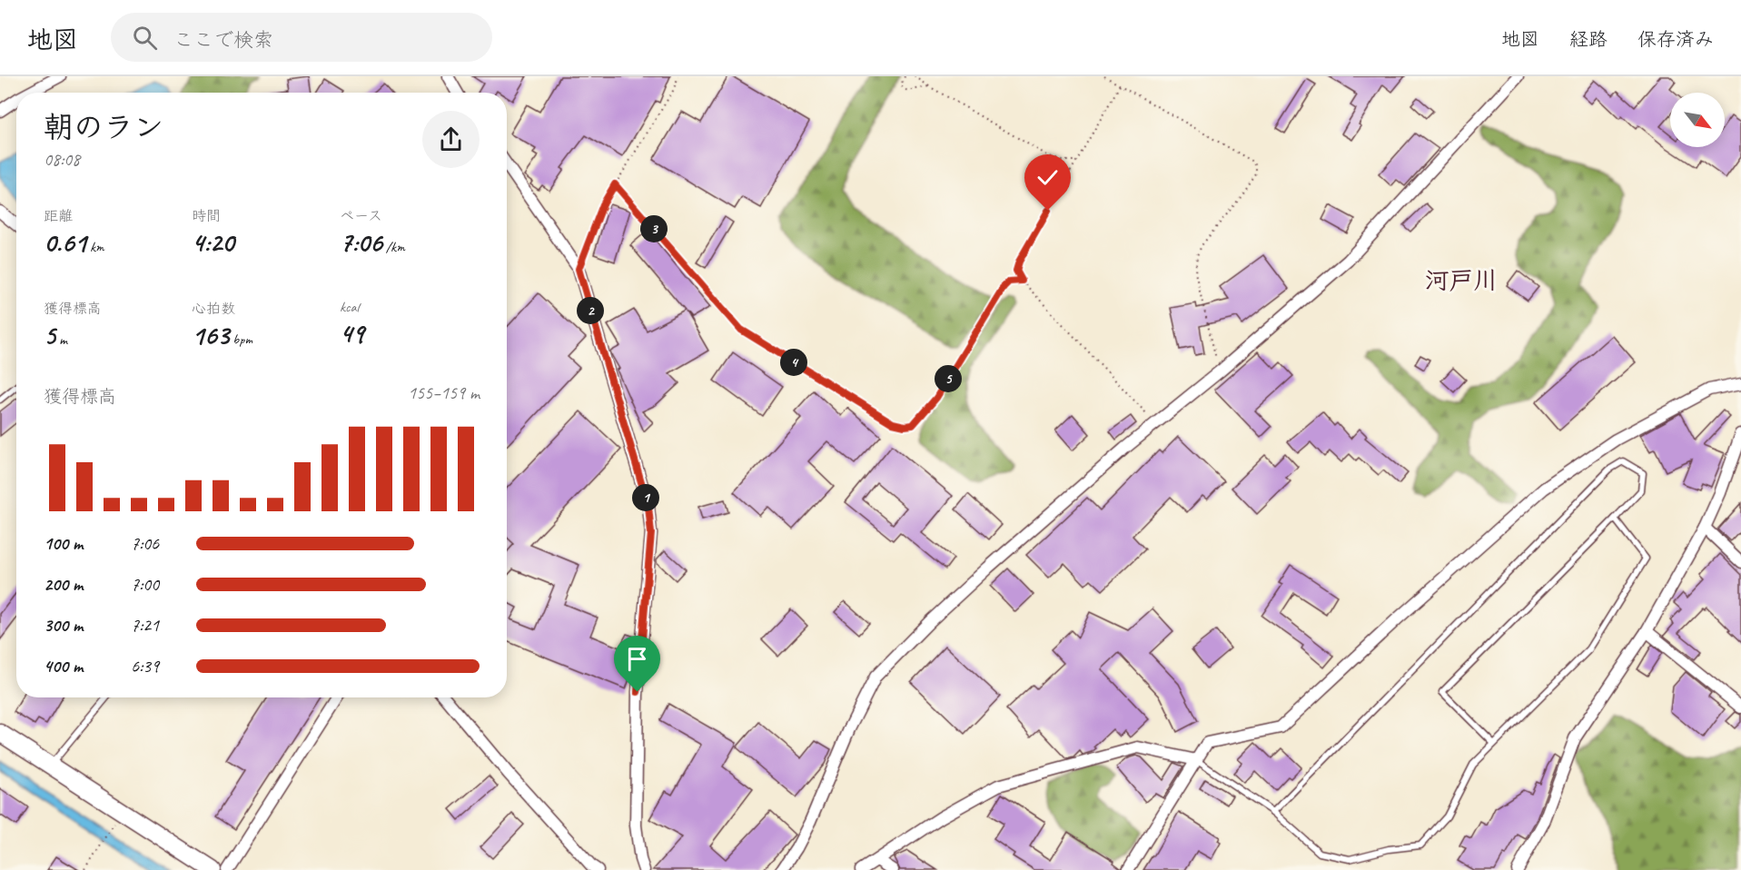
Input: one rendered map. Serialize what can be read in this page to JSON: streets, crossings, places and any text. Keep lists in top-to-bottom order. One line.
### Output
{"districts":["河戸川"],"north":"bottom right","page":{"header":"地図","search":"ここで検索","nav":["地図","経路","保存済み"],"heading":["朝のラン","08:08"],"stats":[["距離","0.61 km"],["時間","4:20"],["ペース","7:06 /km"],["獲得標高","5 m"],["心拍数","163 bpm"],["kcal","49"]],"pins":["3","2","4","5","1"],"chart":["獲得標高","155–159 m"],"list":[{"name":"100 m","note":"7:06"},{"name":"200 m","note":"7:00"},{"name":"300 m","note":"7:21"},{"name":"400 m","note":"6:39"}]}}
